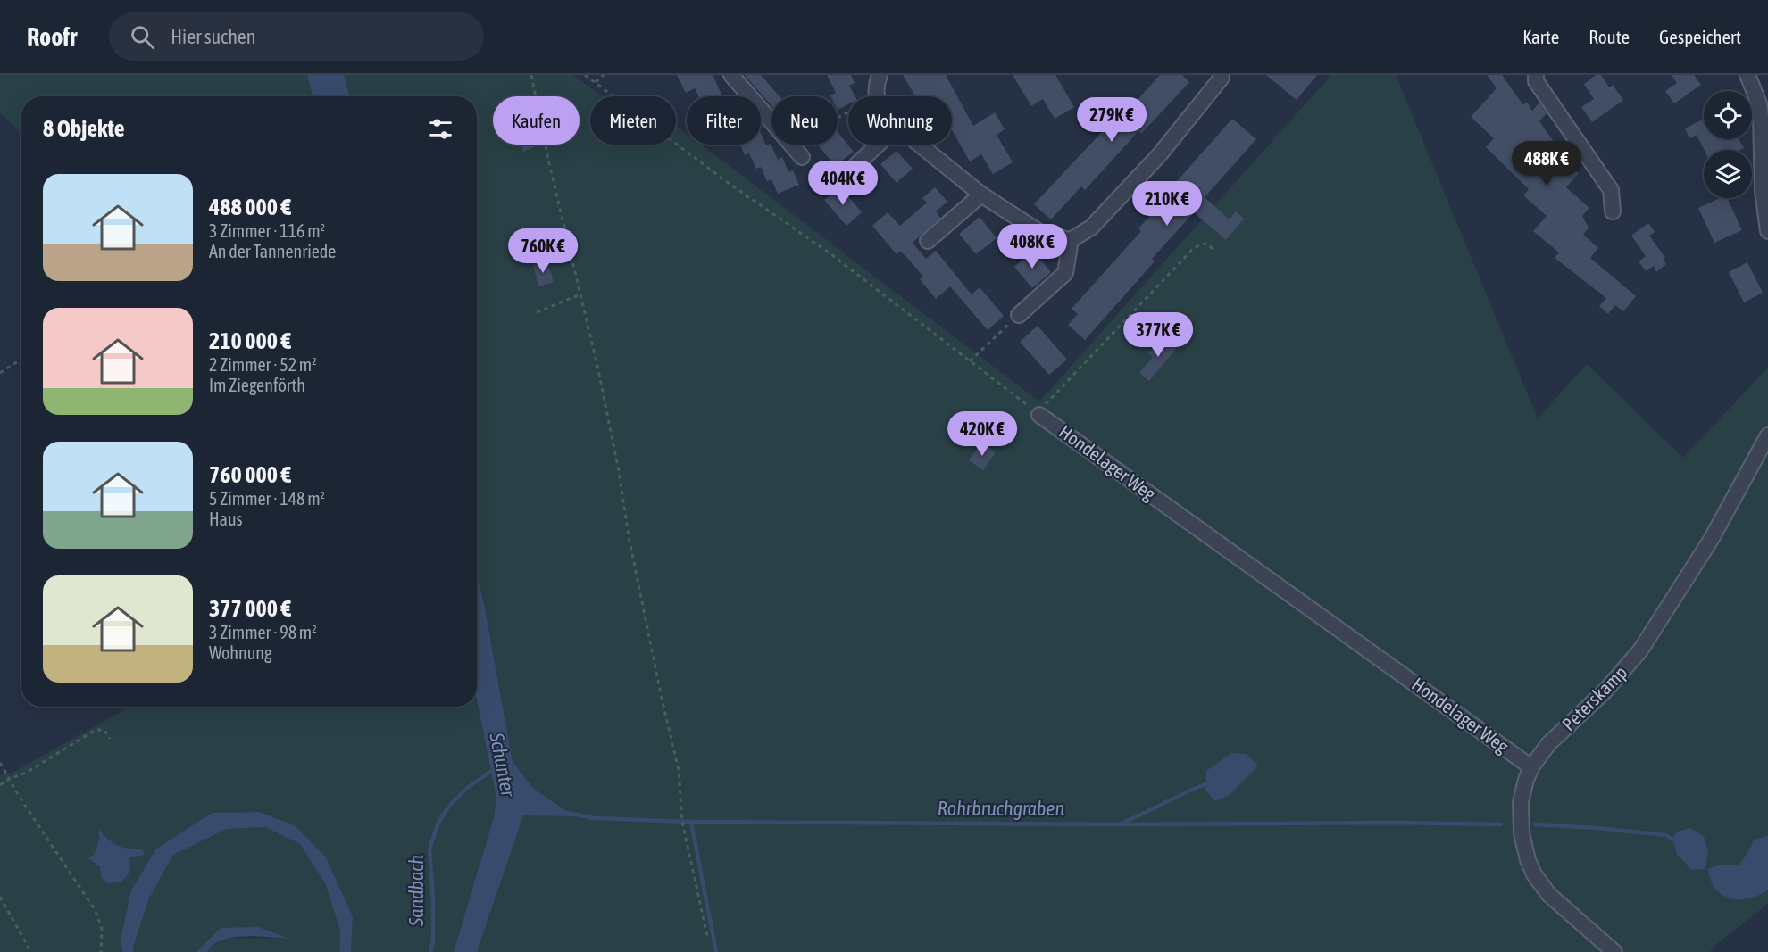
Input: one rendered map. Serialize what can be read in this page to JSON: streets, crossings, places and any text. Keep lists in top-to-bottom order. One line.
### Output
{"streets":{"street":["Hondelager Weg","Peterskamp"]},"crossings":[["Hondelager Weg","Peterskamp"]],"water":["Schunter","Rohrbruchgraben","Sandbach"],"page":{"header":"Roofr","search":"Hier suchen","nav":["Karte","Route","Gespeichert"],"chip":["Kaufen","Mieten","Filter","Neu","Wohnung"],"heading":"8 Objekte","price":["279K €","488K €","404K €","210K €","408K €","760K €","377K €","420K €"],"list":[{"name":"488 000 €","note":"3 Zimmer · 116 m² · An der Tannenriede"},{"name":"210 000 €","note":"2 Zimmer · 52 m² · Im Ziegenförth"},{"name":"760 000 €","note":"5 Zimmer · 148 m² · Haus"},{"name":"377 000 €","note":"3 Zimmer · 98 m² · Wohnung"}]}}
